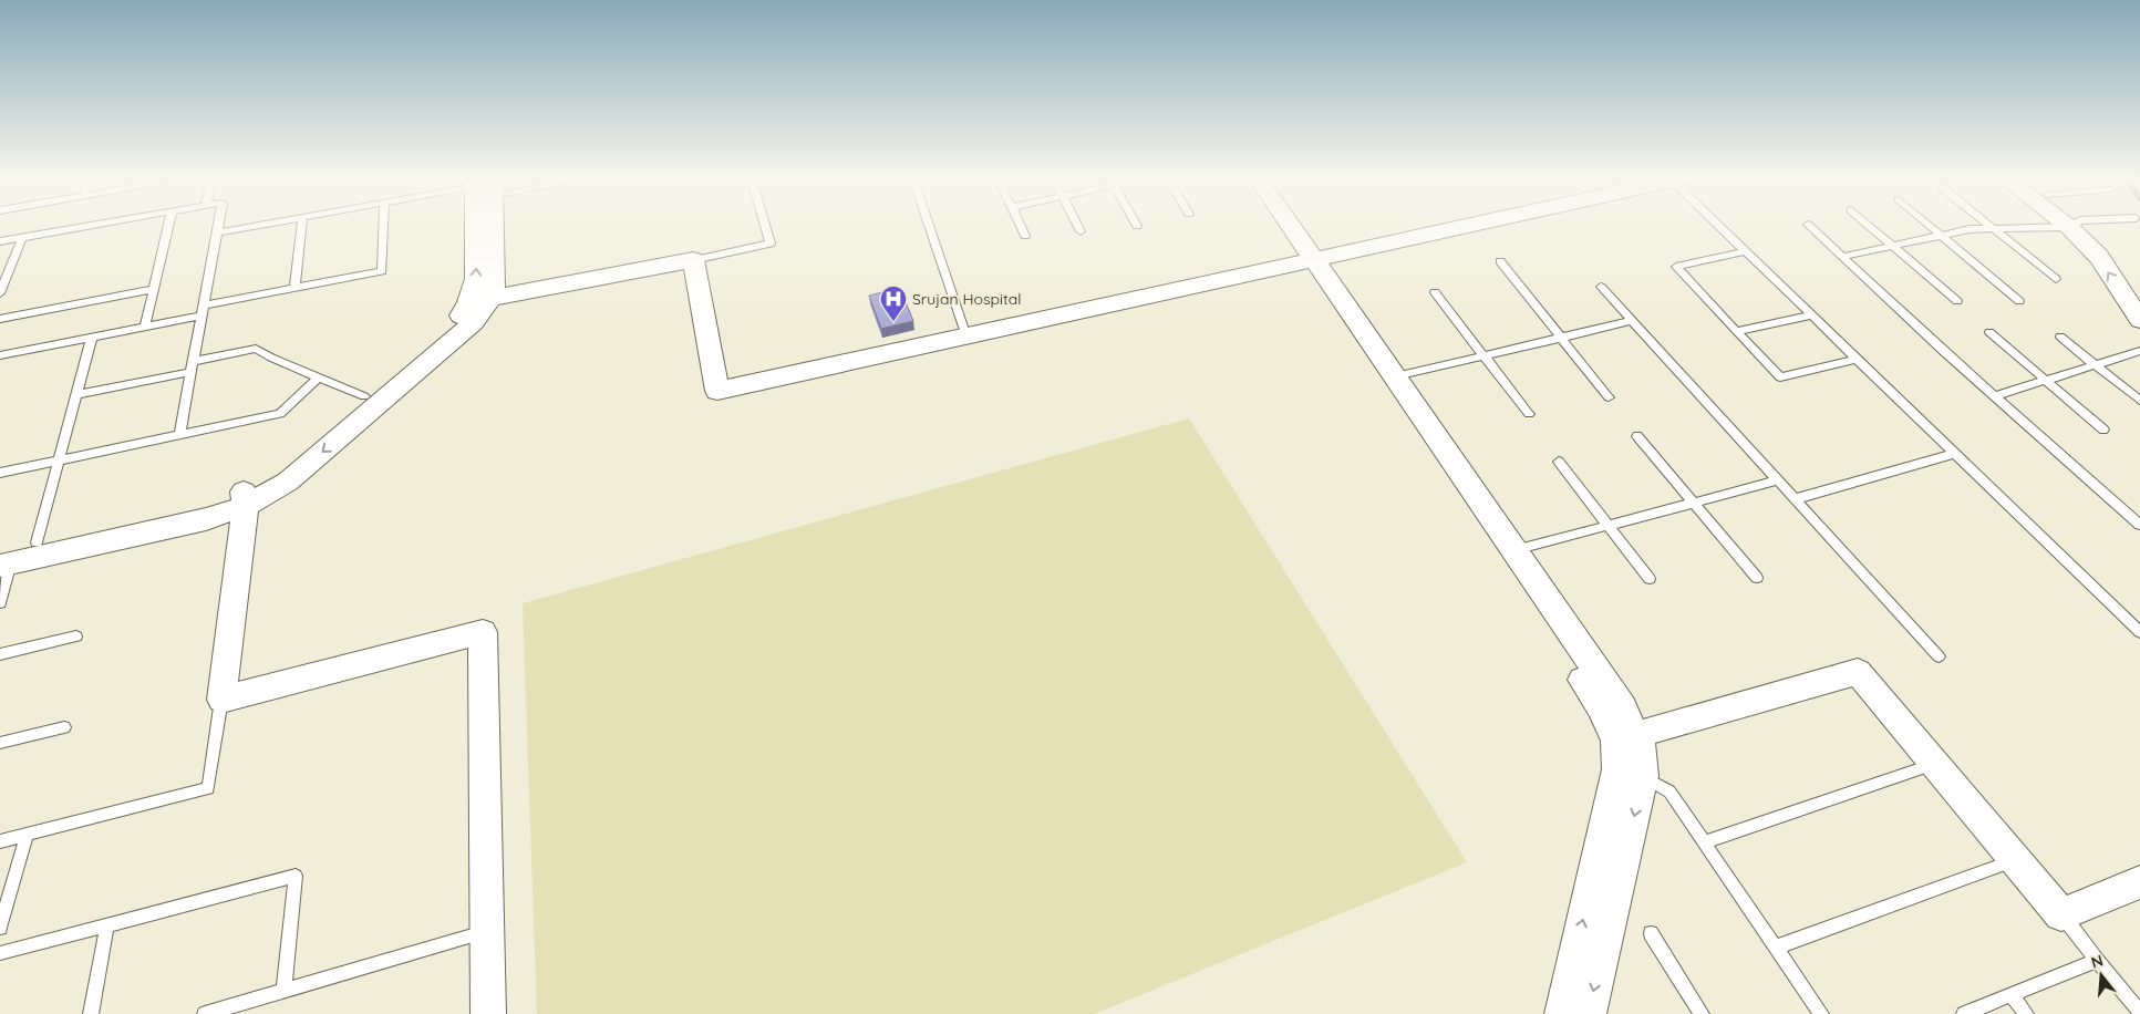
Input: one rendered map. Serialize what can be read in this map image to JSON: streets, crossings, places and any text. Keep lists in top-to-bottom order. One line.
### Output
{"places":{"hospital":["Srujan Hospital"]},"north":"top"}
